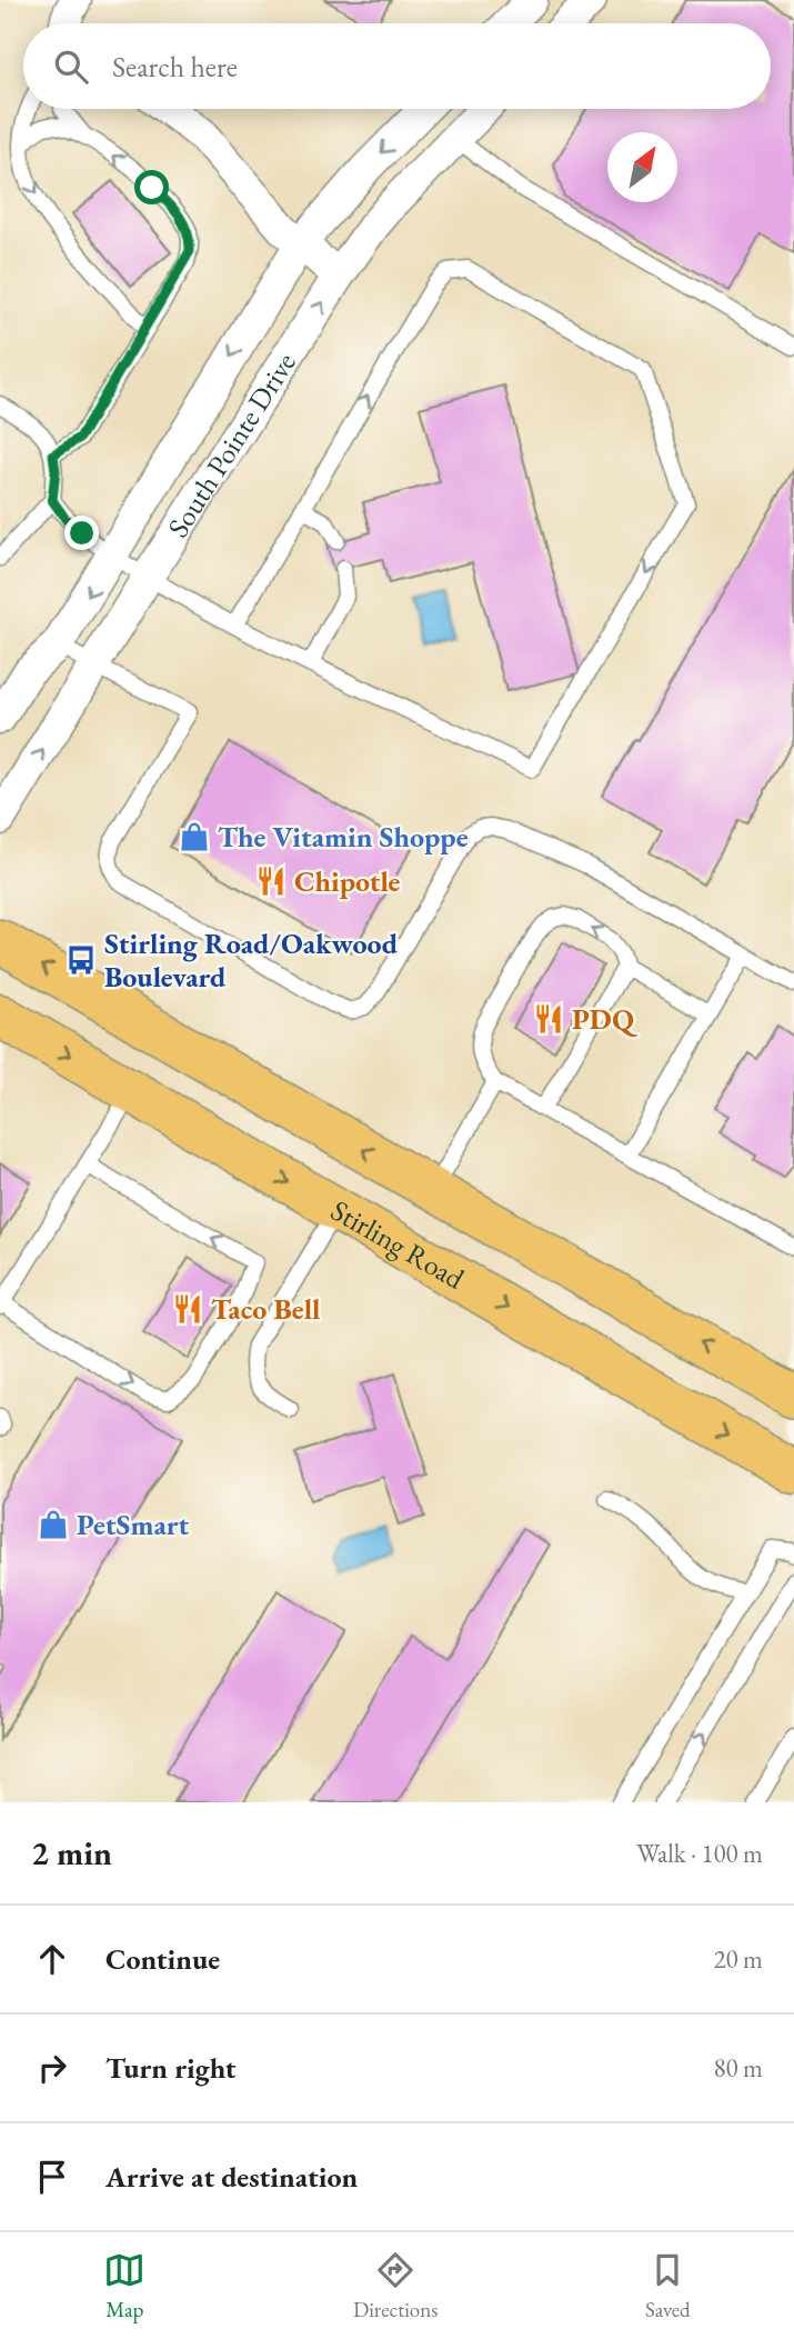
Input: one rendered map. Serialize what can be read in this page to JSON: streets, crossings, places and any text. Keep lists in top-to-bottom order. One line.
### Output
{"streets":{"main road":["Stirling Road"],"street":["South Pointe Drive"]},"places":{"shop":["The Vitamin Shoppe","PetSmart"],"restaurant":["Chipotle","PDQ","Taco Bell"],"bus stop":["Stirling Road/Oakwood Boulevard"]},"north":"top right","page":{"search":"Search here","heading":["2 min","Walk · 100 m"],"list":[["Continue","20 m"],["Turn right","80 m"],"Arrive at destination"],"nav":["Map","Directions","Saved"]}}
